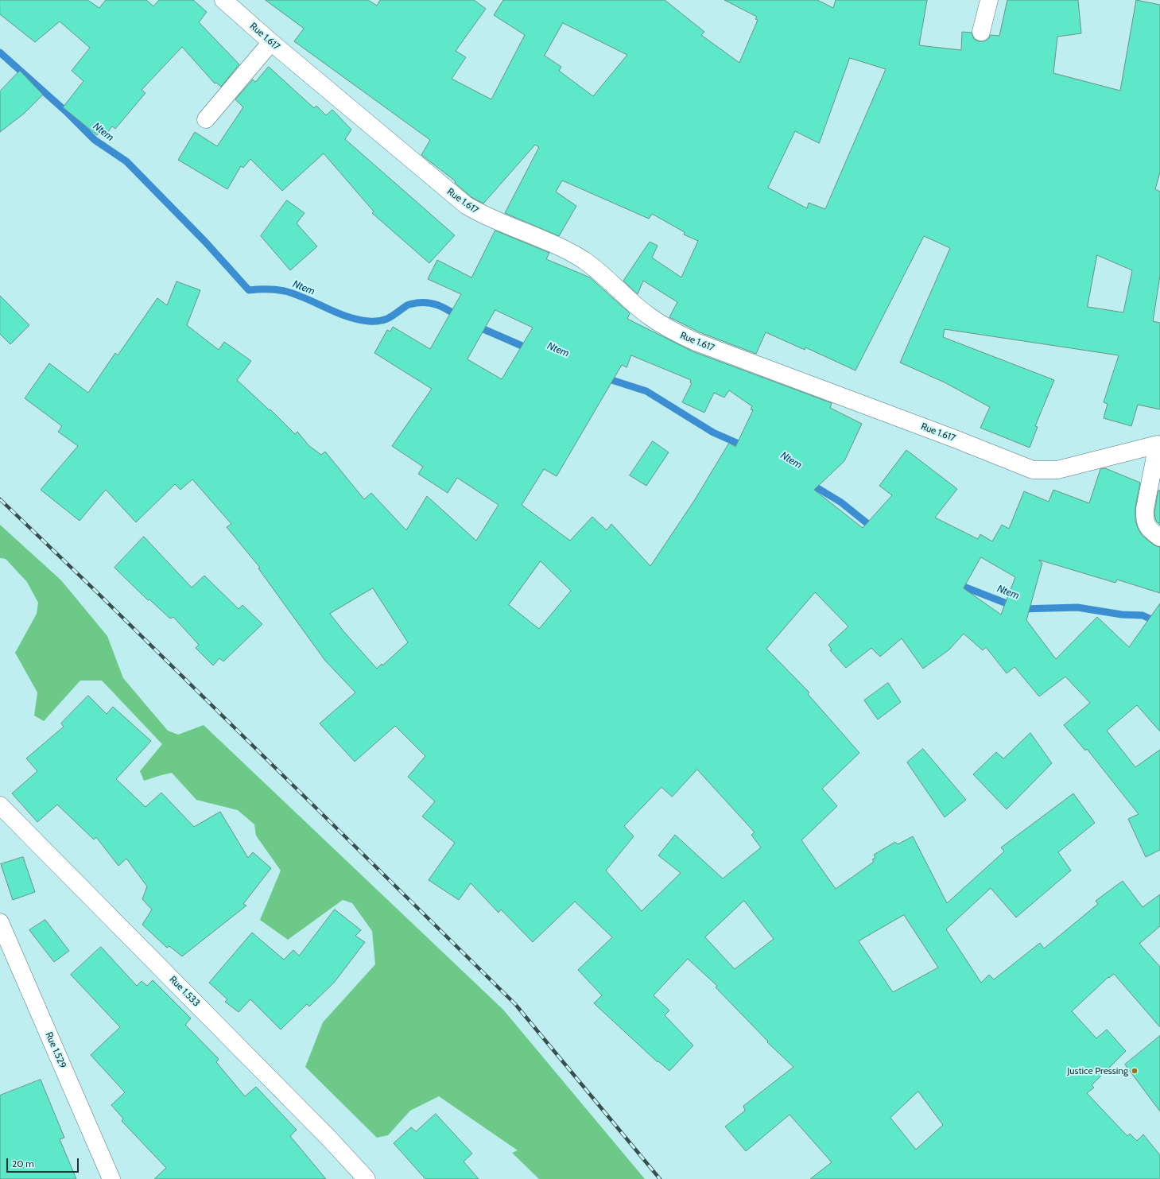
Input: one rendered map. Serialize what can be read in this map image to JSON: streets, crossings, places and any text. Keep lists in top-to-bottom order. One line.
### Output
{"streets":{"street":["Rue 1.617","Rue 1.533","Rue 1.529"]},"water":["Ntem"],"places":["Justice Pressing"],"scale_bar":"20 m"}
